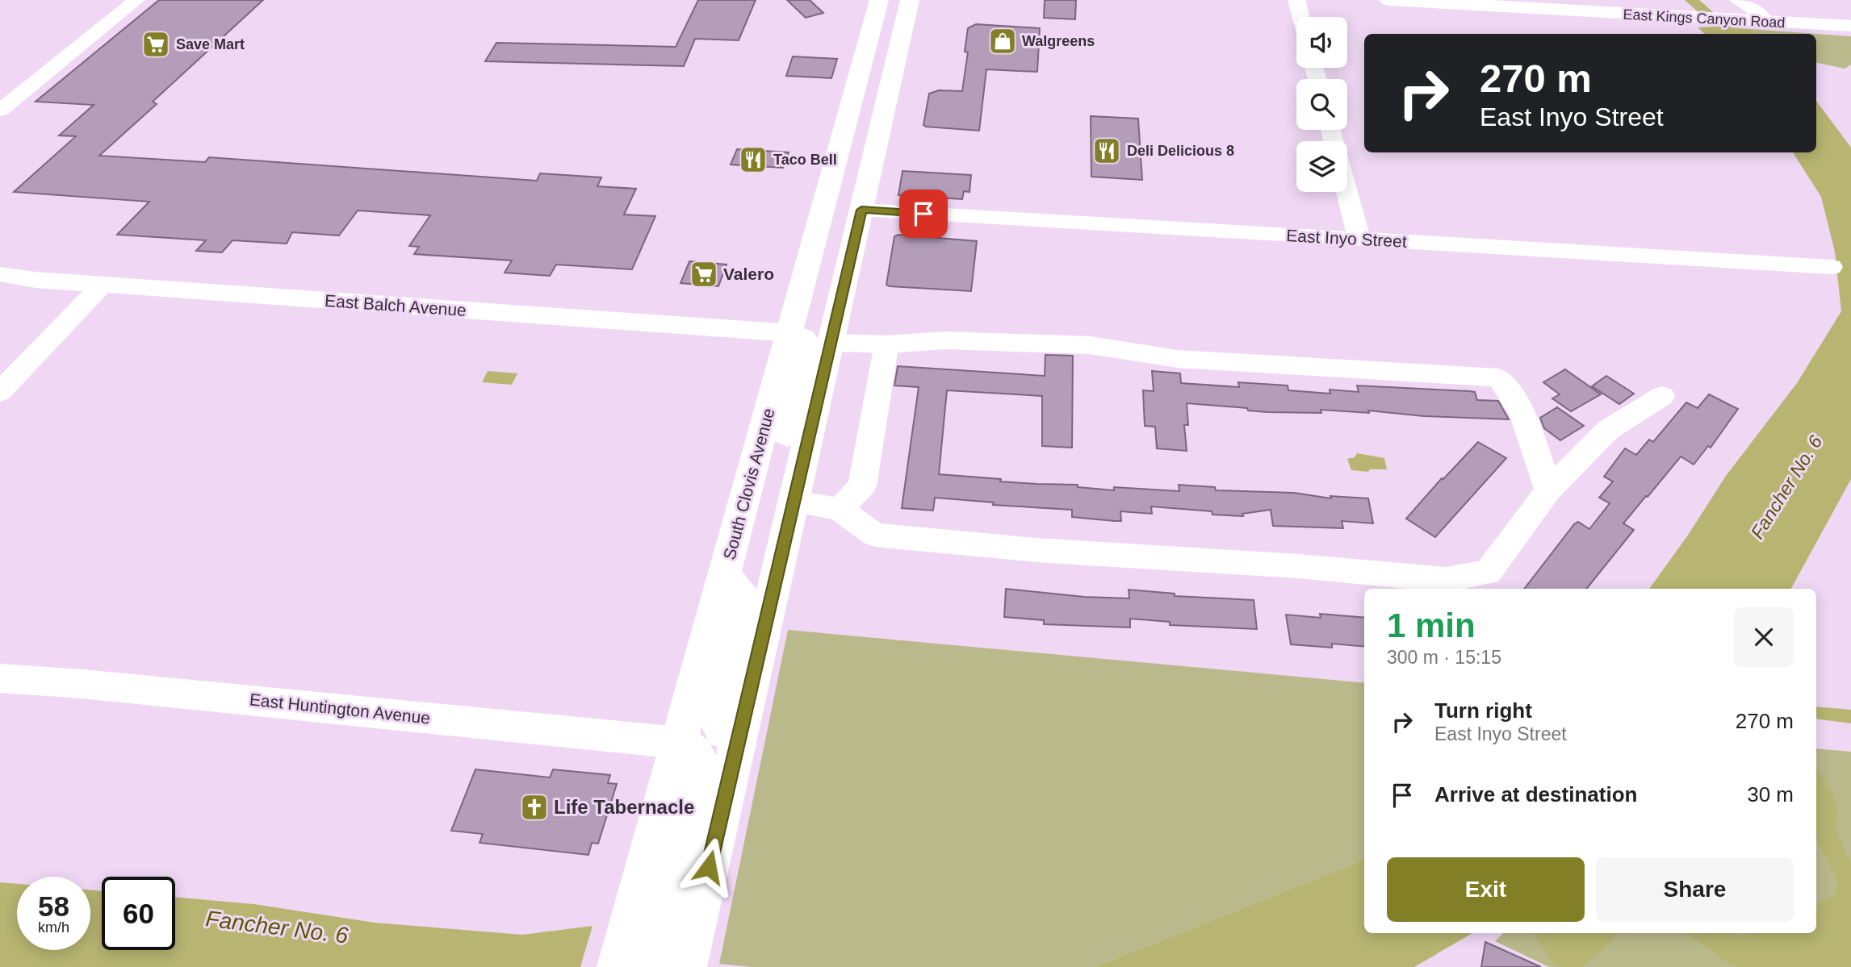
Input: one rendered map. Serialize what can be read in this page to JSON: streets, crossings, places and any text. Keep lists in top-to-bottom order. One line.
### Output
{"streets":{"main road":["East Kings Canyon Road","South Clovis Avenue"],"street":["East Inyo Street","East Balch Avenue","East Huntington Avenue"]},"crossings":[["East Balch Avenue","South Clovis Avenue"],["South Clovis Avenue","East Huntington Avenue"]],"water":["Fancher No. 6"],"places":{"shop":["Walgreens"],"supermarket":["Save Mart","Valero"],"restaurant":["Deli Delicious 8","Taco Bell"],"church":["Life Tabernacle"]},"page":{"turn":["270 m","East Inyo Street"],"heading":["1 min","300 m · 15:15"],"list":[{"name":"Turn right","note":"East Inyo Street","value":"270 m"},{"name":"Arrive at destination","value":"30 m"}],"buttons":["Exit","Share"],"speed":"58 km/h","limit":"60"}}
